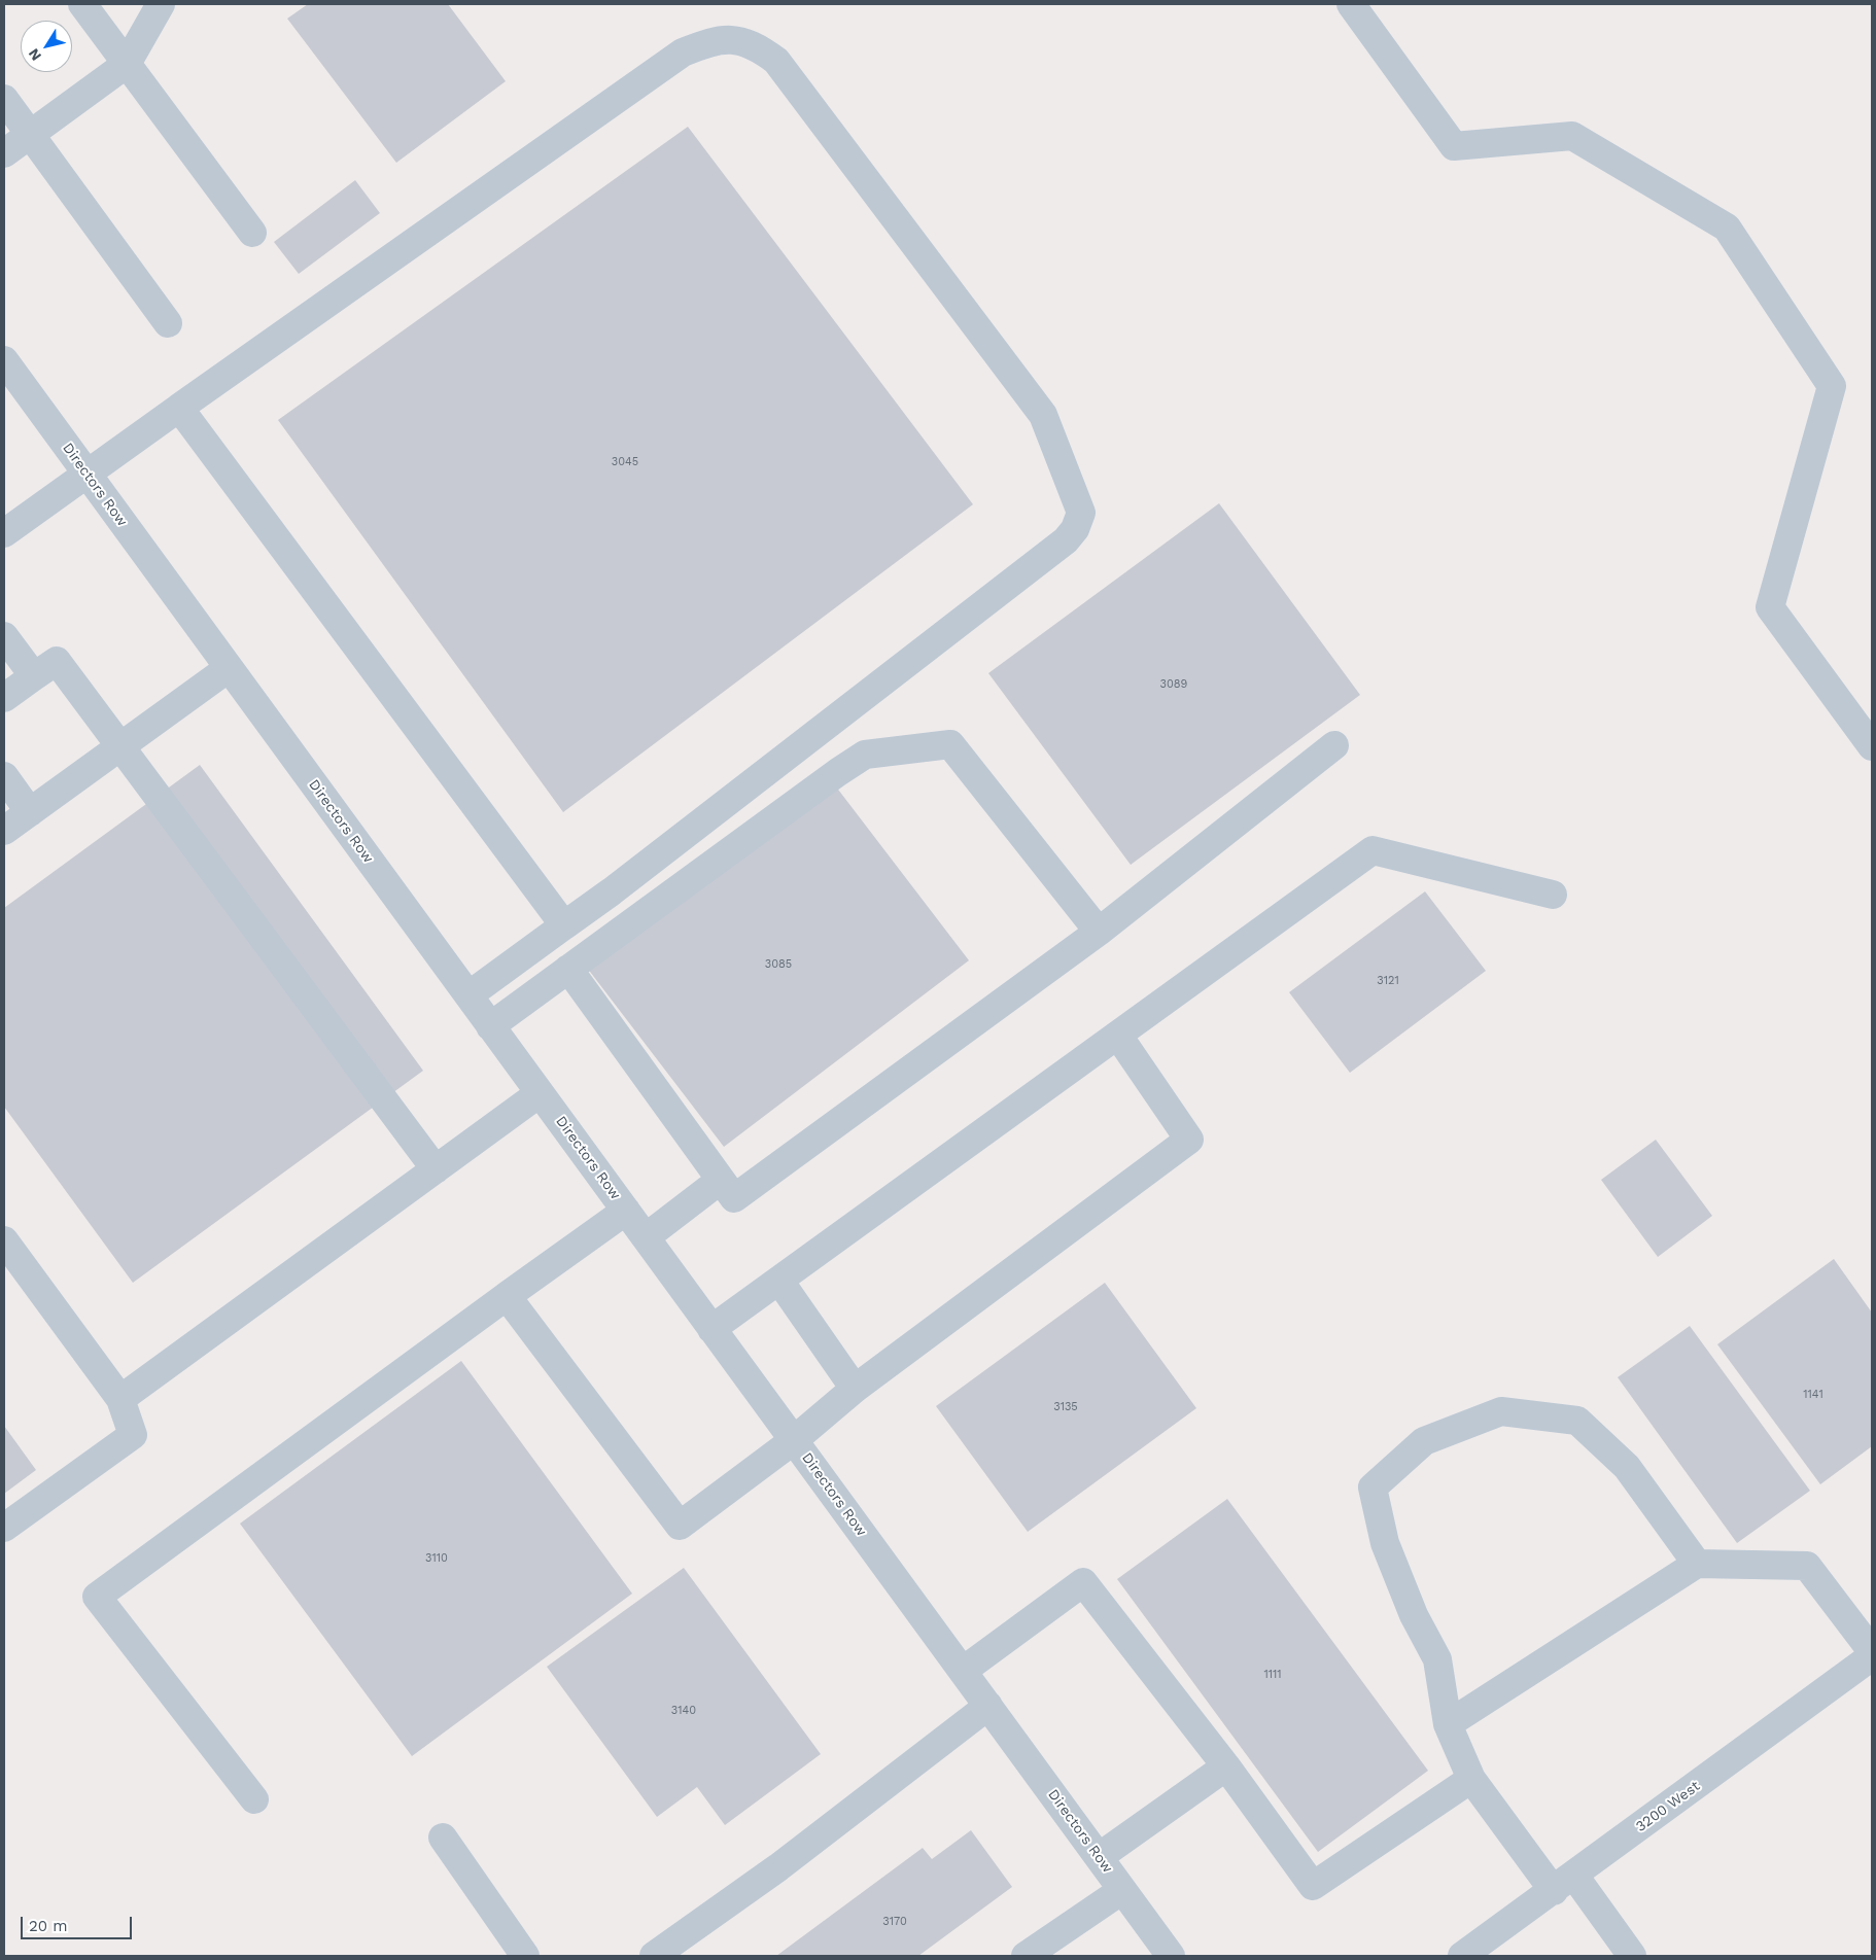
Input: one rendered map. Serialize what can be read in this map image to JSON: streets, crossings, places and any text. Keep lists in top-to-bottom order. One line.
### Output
{"streets":{"street":["Directors Row","3200 West"]},"house_numbers":["3045","3089","3085","3121","1141","3135","3110","1111","3140","3170"],"scale_bar":"20 m","north":"bottom left"}
